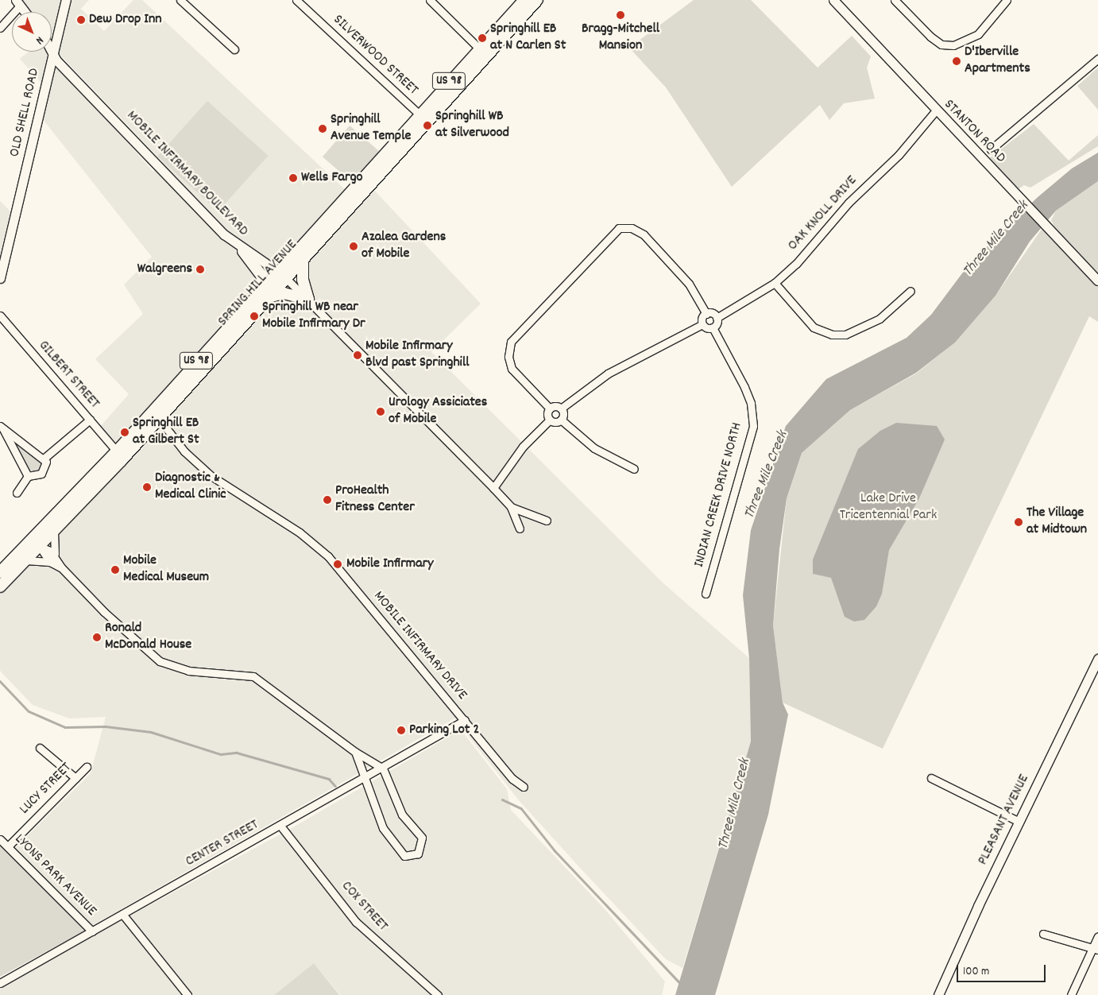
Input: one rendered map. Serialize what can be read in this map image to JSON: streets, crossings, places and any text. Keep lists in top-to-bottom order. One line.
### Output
{"streets":{"main road":["US 98","SPRING HILL AVENUE"],"street":["SILVERWOOD STREET","OLD SHELL ROAD","STANTON ROAD","MOBILE INFIRMARY BOULEVARD","OAK KNOLL DRIVE","GILBERT STREET","INDIAN CREEK DRIVE NORTH","MOBILE INFIRMARY DRIVE","LUCY STREET","PLEASANT AVENUE","CENTER STREET","LYONS PARK AVENUE","COX STREET"]},"crossings":[["SILVERWOOD STREET","SPRING HILL AVENUE"],["OLD SHELL ROAD","MOBILE INFIRMARY BOULEVARD"],["STANTON ROAD","OAK KNOLL DRIVE"],["MOBILE INFIRMARY BOULEVARD","SPRING HILL AVENUE"],["SPRING HILL AVENUE","GILBERT STREET"],["SPRING HILL AVENUE","MOBILE INFIRMARY DRIVE"],["MOBILE INFIRMARY DRIVE","CENTER STREET"],["LUCY STREET","LYONS PARK AVENUE"],["CENTER STREET","LYONS PARK AVENUE"],["CENTER STREET","COX STREET"]],"water":["Three Mile Creek"],"parks":["Lake Drive Tricentennial Park"],"places":["Bragg-Mitchell Mansion","Dew Drop Inn","Springhill EB at N Carlen St","D'Iberville Apartments","Springhill WB at Silverwood","Springhill Avenue Temple","Wells Fargo","Azalea Gardens of Mobile","Walgreens","Springhill WB near Mobile Infirmary Dr","Mobile Infirmary Blvd past Springhill","Urology Assiciates of Mobile","Springhill EB at Gilbert St","Diagnostic & Medical Clinic","ProHealth Fitness Center","The Village at Midtown","Mobile Infirmary","Mobile Medical Museum","Ronald McDonald House","Parking Lot 2"],"scale_bar":"100 m","north":"bottom right"}
